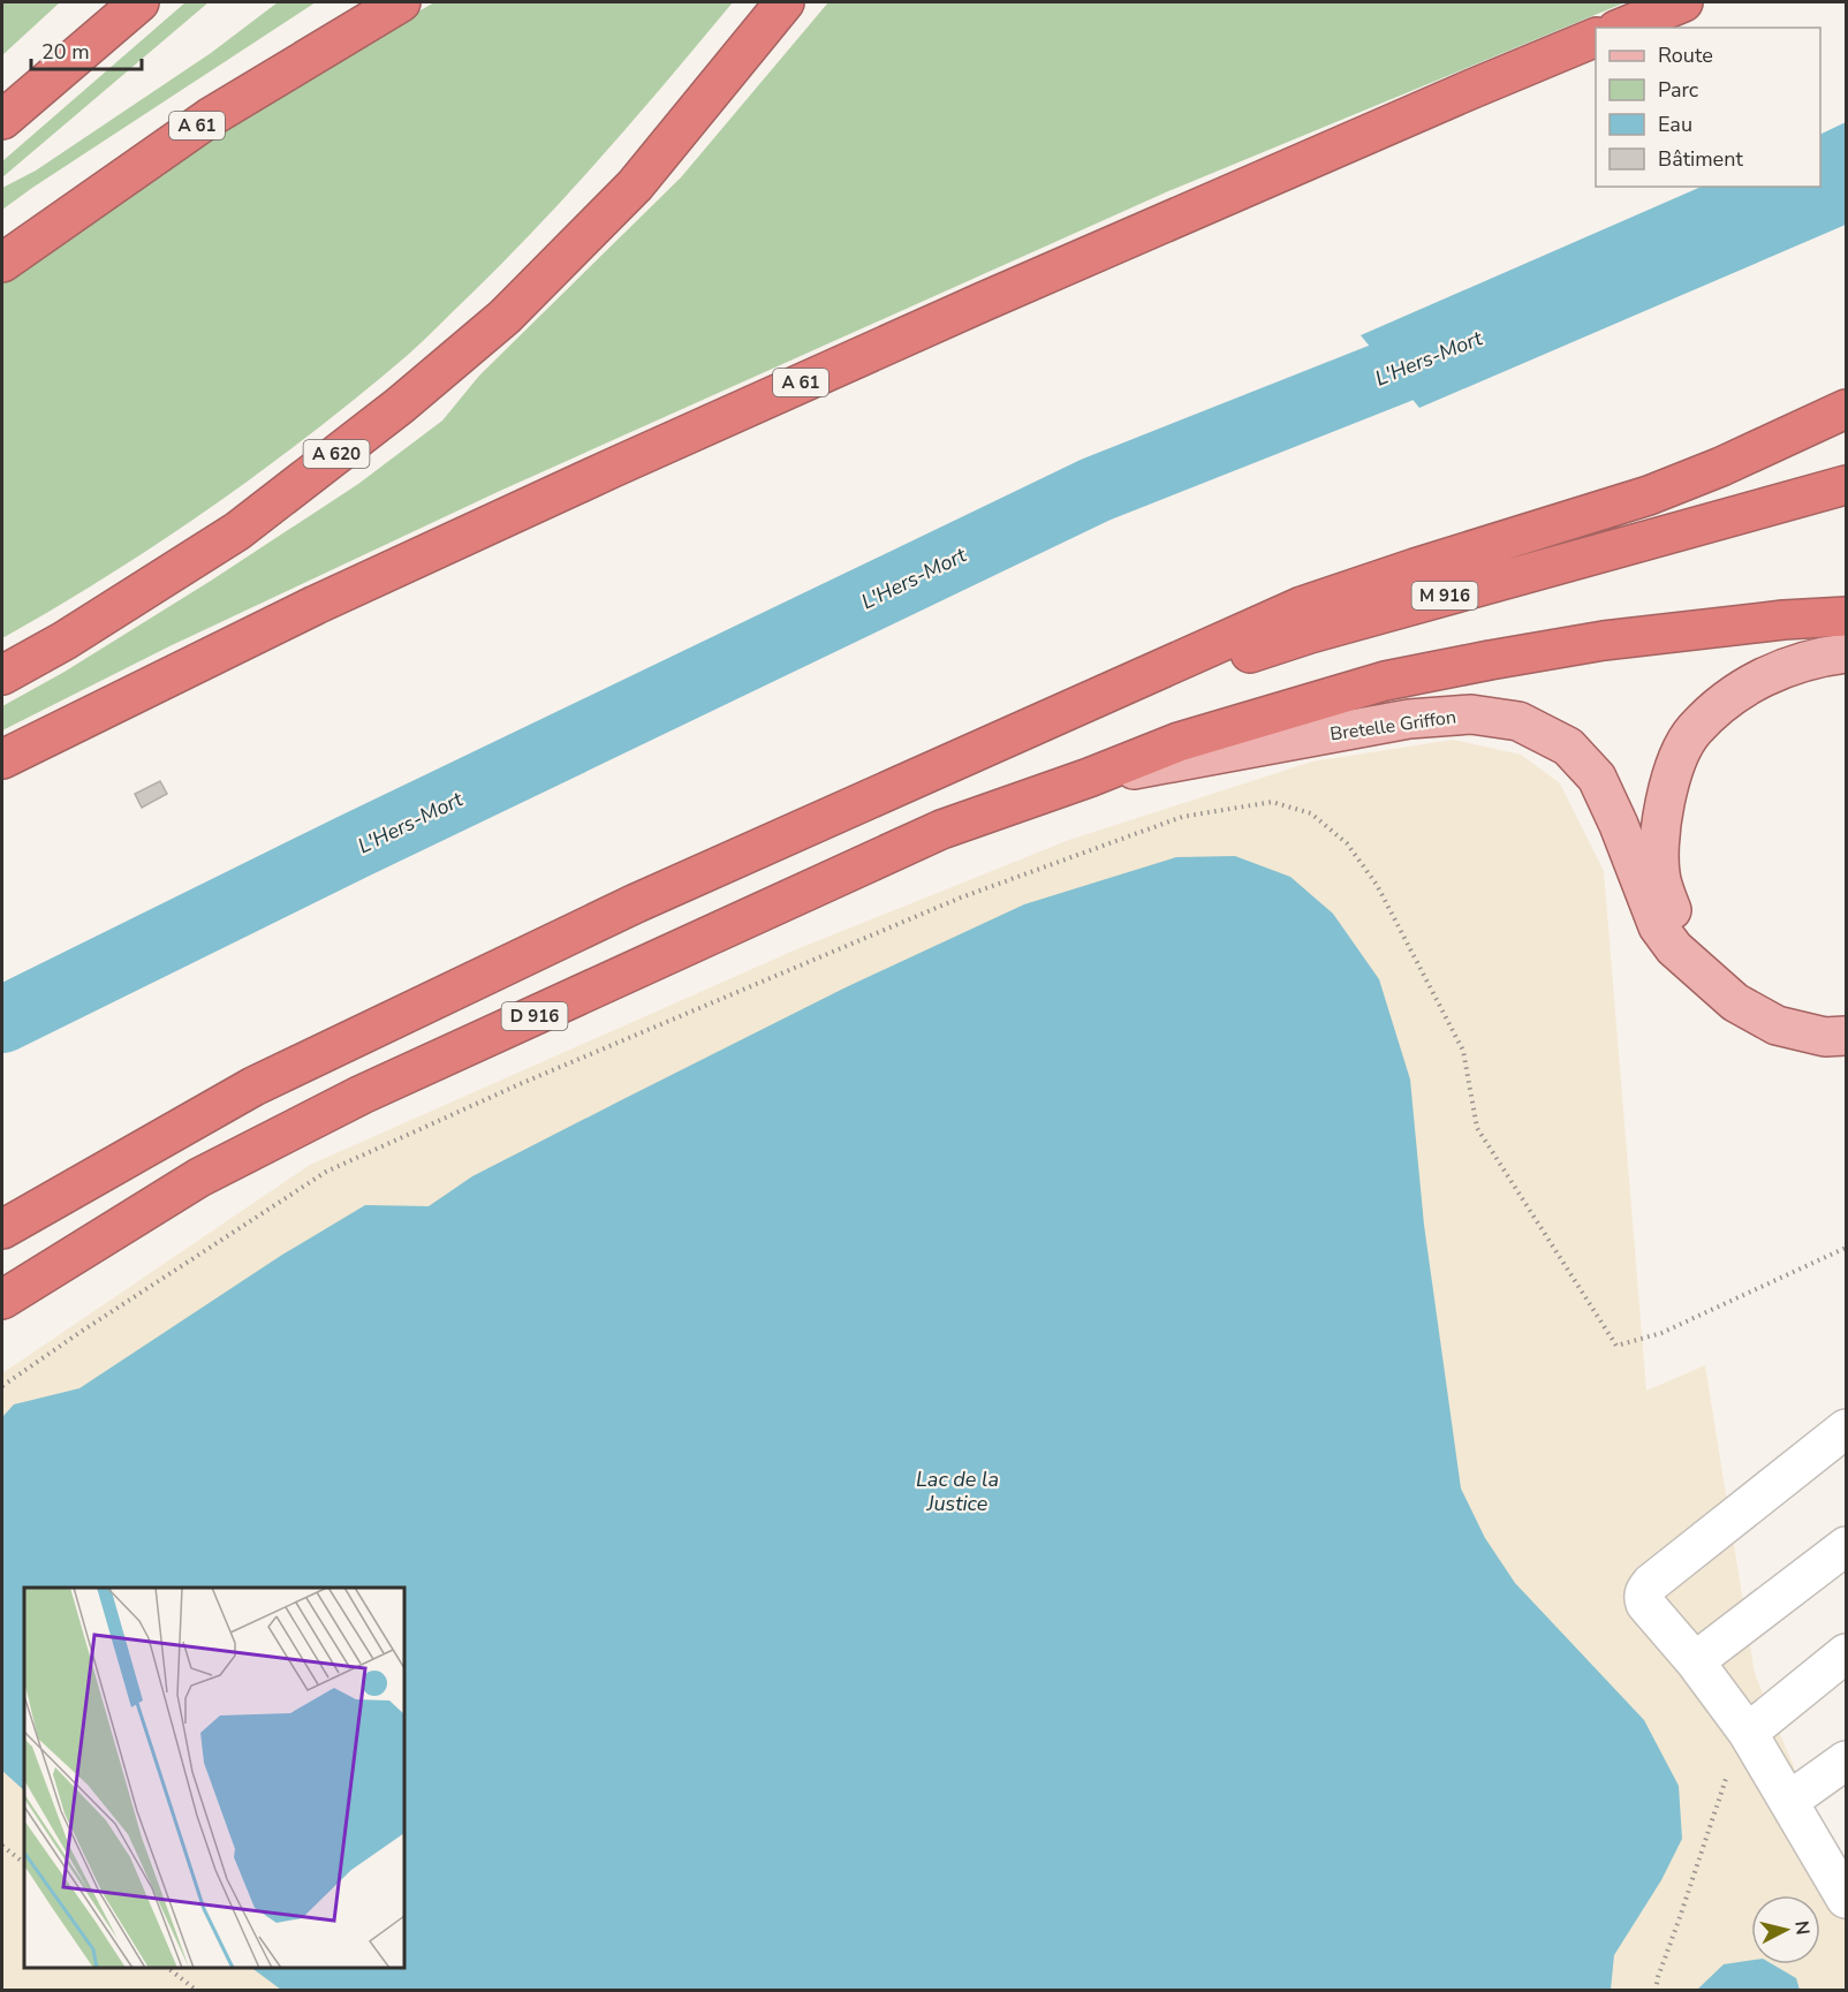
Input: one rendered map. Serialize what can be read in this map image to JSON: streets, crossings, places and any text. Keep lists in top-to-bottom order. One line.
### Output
{"streets":{"highway":["A 61","A 620","M 916","D 916"],"main road":["Bretelle Griffon"]},"crossings":[["Bretelle Griffon","D 916"]],"water":["L'Hers-Mort","Lac de la Justice"],"legend":["Route","Parc","Eau","Bâtiment"],"scale_bar":"20 m","north":"right"}
